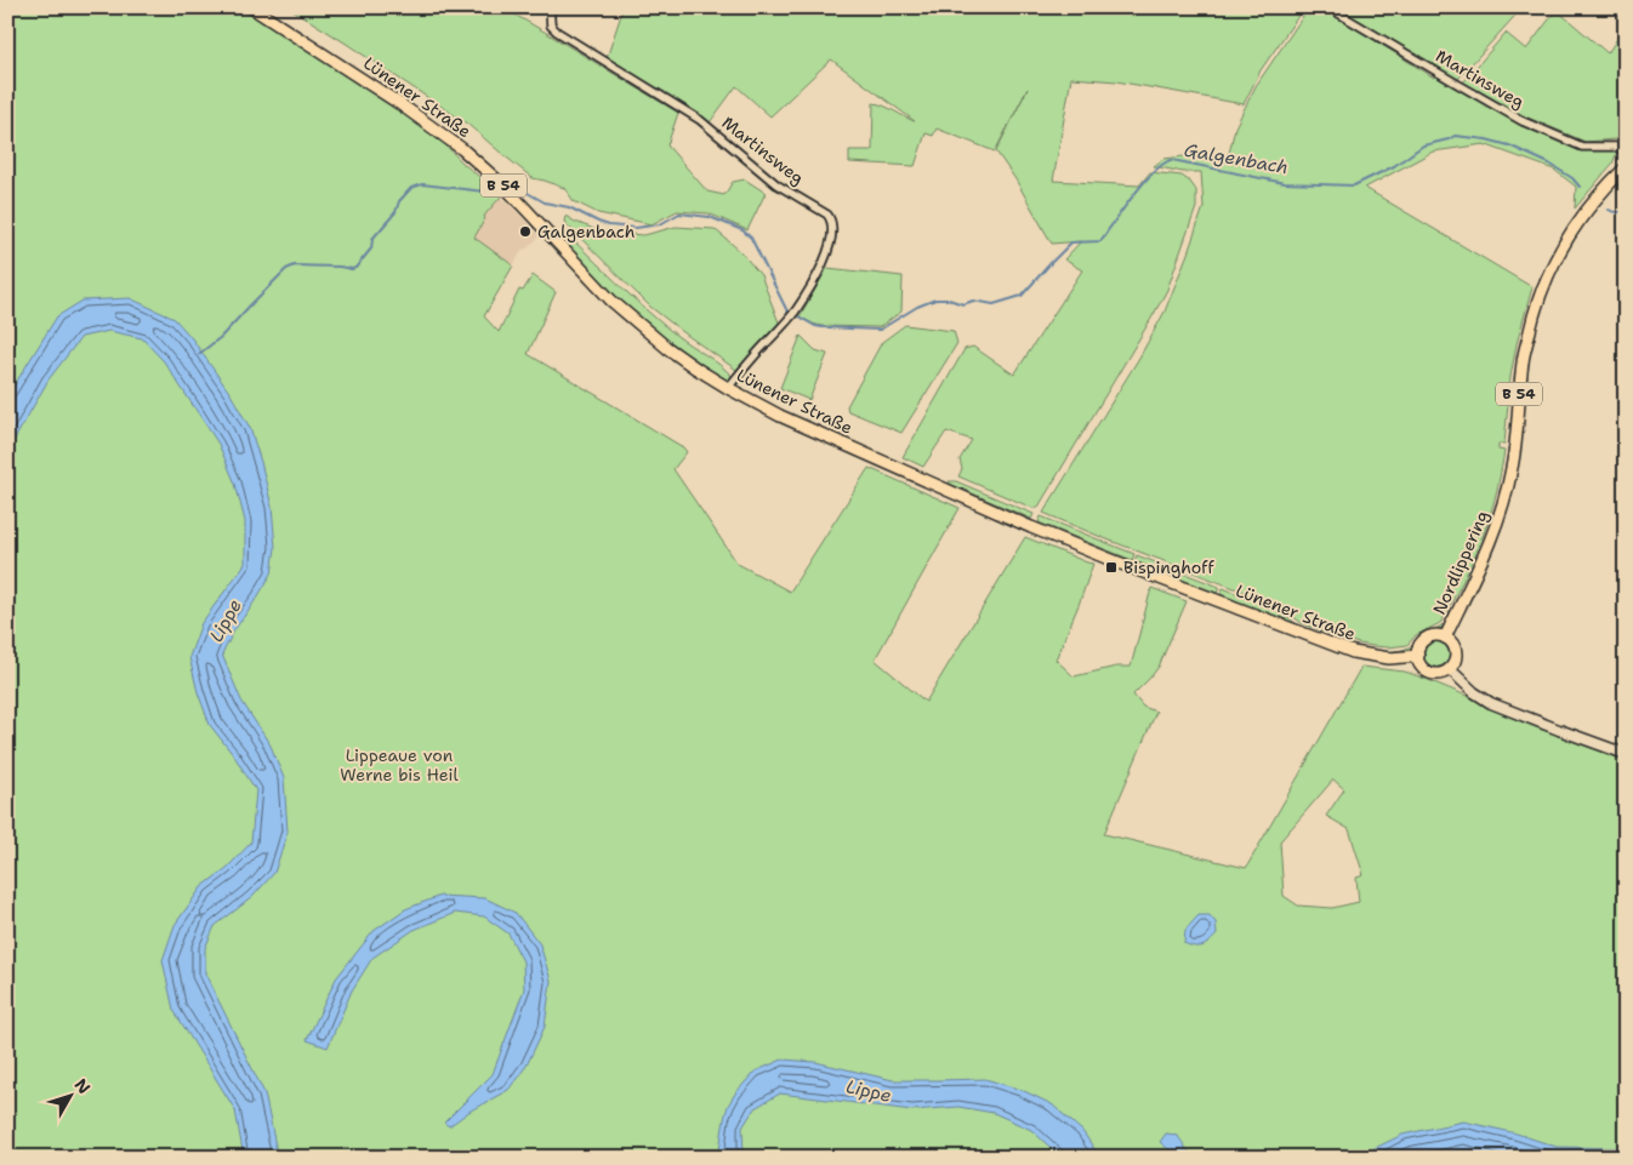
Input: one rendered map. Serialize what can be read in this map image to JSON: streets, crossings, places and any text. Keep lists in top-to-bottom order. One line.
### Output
{"streets":{"main road":["Lünener Straße","B 54","Nordlippering"],"street":["Martinsweg"]},"crossings":[["Martinsweg","Lünener Straße"],["Lünener Straße","Nordlippering"]],"water":["Galgenbach","Lippe"],"parks":["Lippeaue von Werne bis Heil"],"places":{"other":["Galgenbach"],"transit":["Bispinghoff"]},"north":"top right"}
